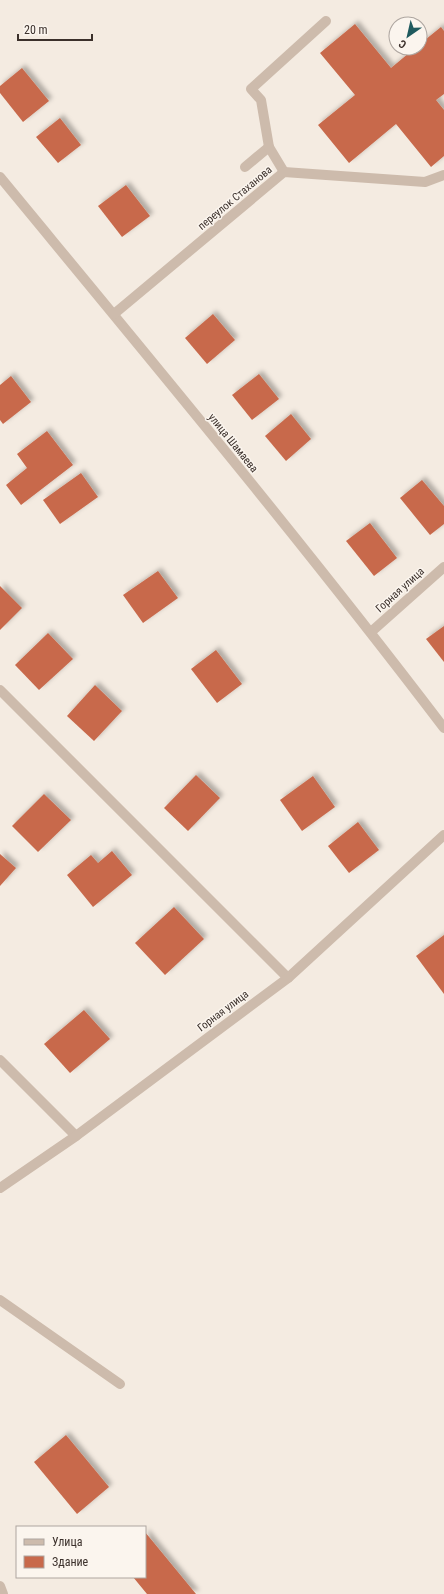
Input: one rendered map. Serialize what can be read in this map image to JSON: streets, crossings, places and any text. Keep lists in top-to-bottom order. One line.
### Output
{"streets":{"street":["переулок Стаханова","улица Шамаева","Горная улица"]},"crossings":[["переулок Стаханова","улица Шамаева"],["улица Шамаева","Горная улица"]],"legend":["Улица","Здание"],"scale_bar":"20 m","north":"bottom left"}
